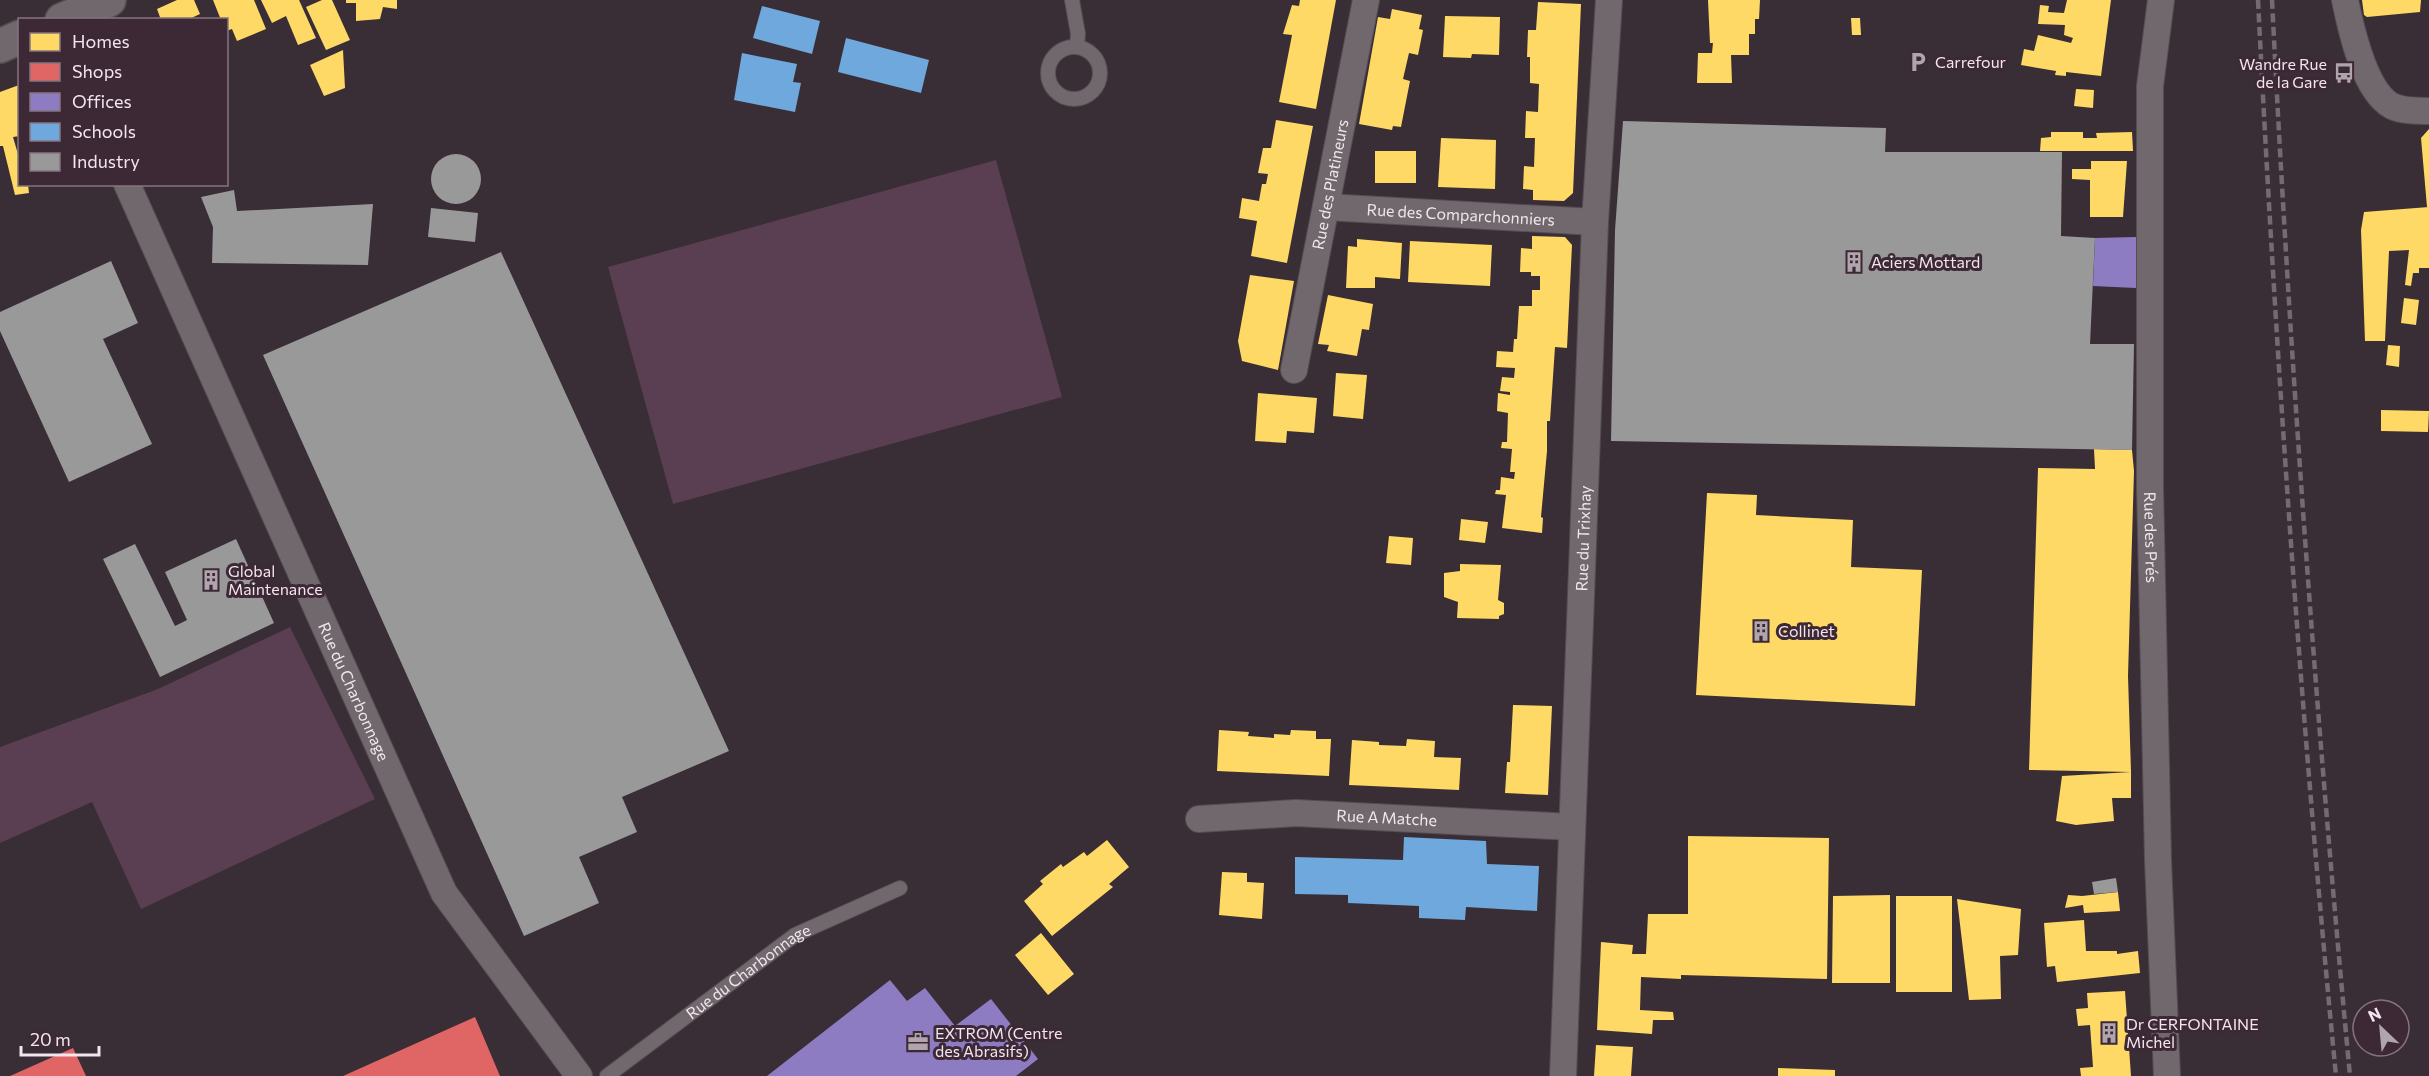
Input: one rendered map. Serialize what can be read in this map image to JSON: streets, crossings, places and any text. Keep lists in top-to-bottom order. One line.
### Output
{"streets":{"street":["Rue des Platineurs","Rue des Comparchonniers","Rue du Trixhay","Rue des Prés","Rue du Charbonnage","Rue A Matche"]},"crossings":[["Rue des Platineurs","Rue des Comparchonniers"],["Rue des Comparchonniers","Rue du Trixhay"],["Rue du Trixhay","Rue A Matche"]],"places":{"parking":["Carrefour"],"bus stop":["Wandre Rue de la Gare"],"building":["Aciers Mottard","Global Maintenance","Collinet","Dr CERFONTAINE Michel"],"office":["EXTROM (Centre des Abrasifs)"]},"legend":["Homes","Shops","Offices","Schools","Industry"],"scale_bar":"20 m","north":"top left"}
